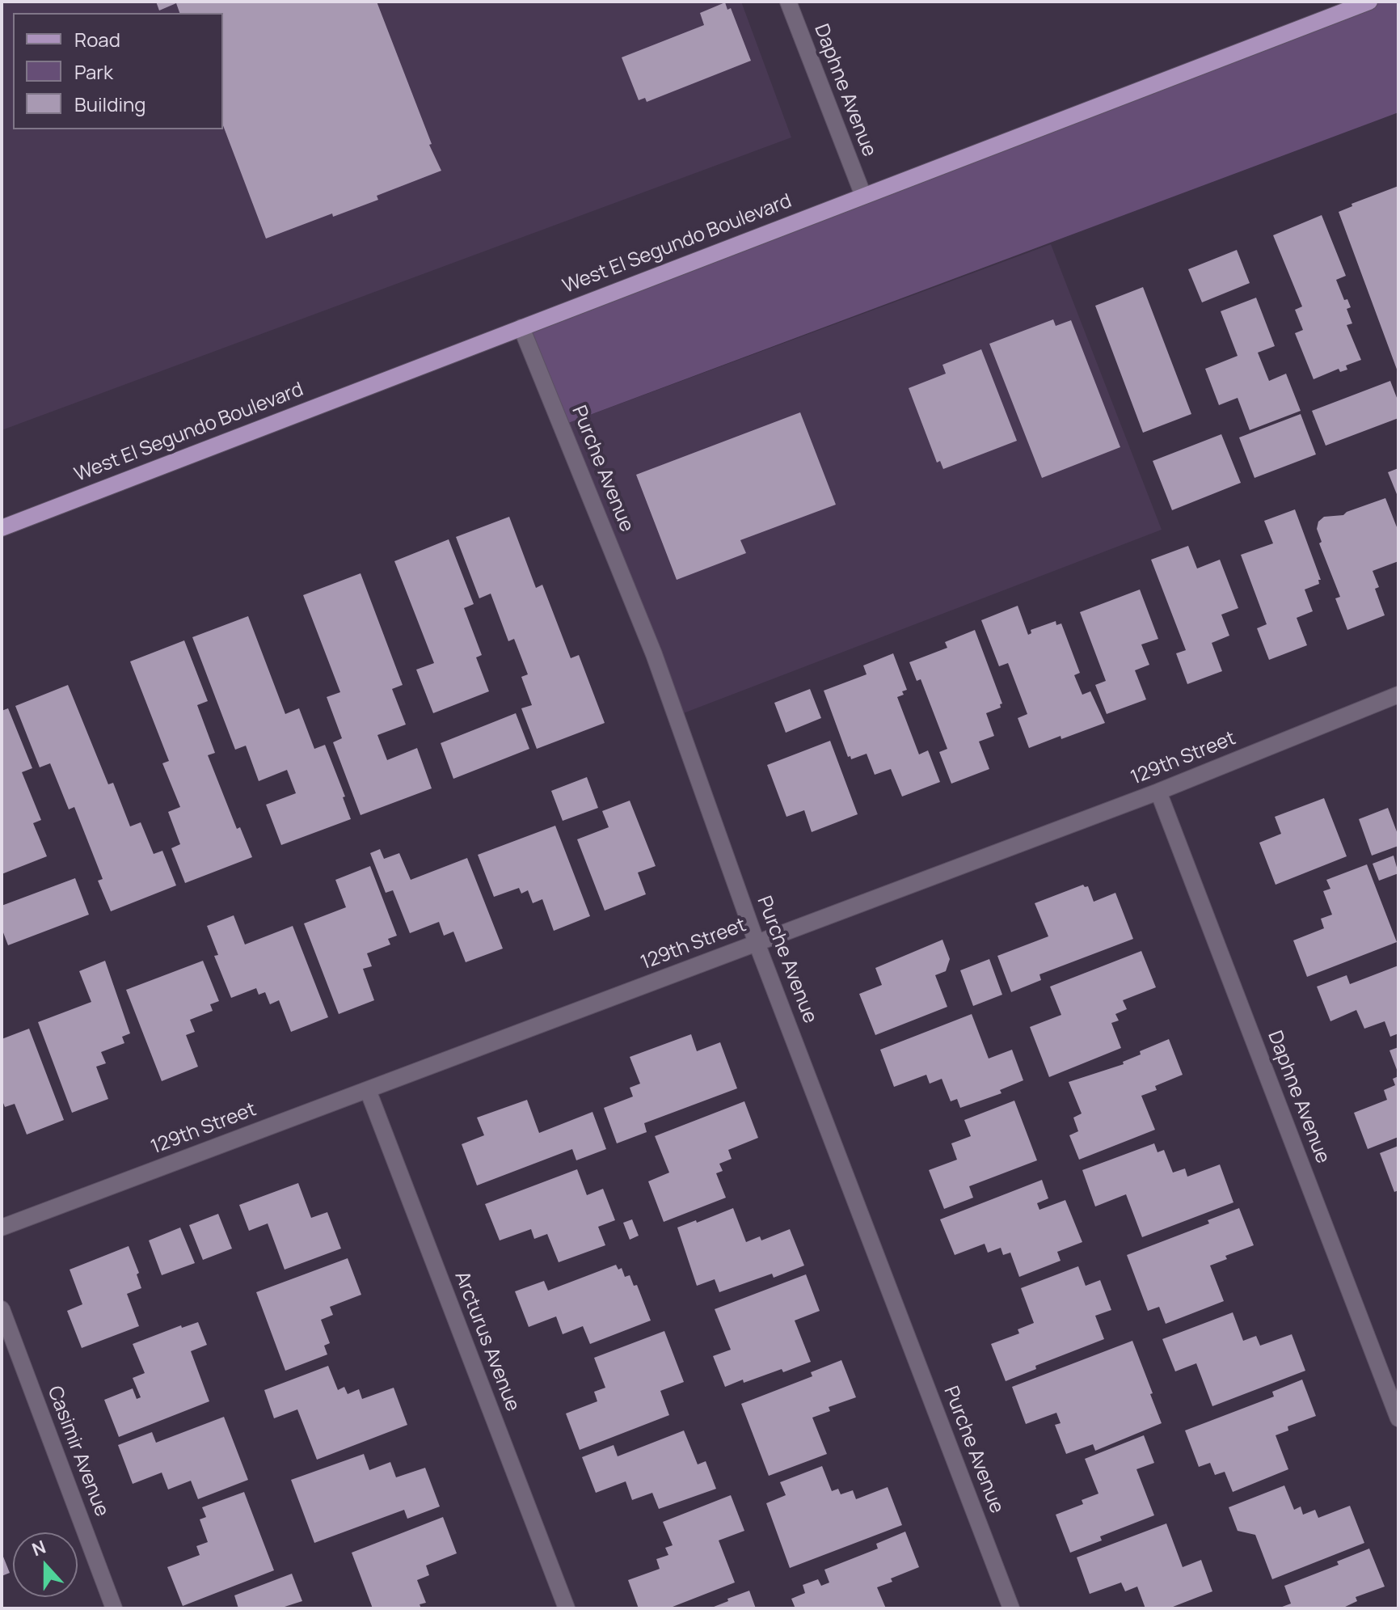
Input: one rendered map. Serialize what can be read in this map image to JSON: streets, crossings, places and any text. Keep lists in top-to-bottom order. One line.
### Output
{"streets":{"main road":["West El Segundo Boulevard"],"street":["Daphne Avenue","Purche Avenue","129th Street","Arcturus Avenue","Casimir Avenue"]},"crossings":[["Daphne Avenue","West El Segundo Boulevard"],["Daphne Avenue","129th Street"],["West El Segundo Boulevard","Purche Avenue"],["Purche Avenue","129th Street"],["129th Street","Arcturus Avenue"]],"legend":["Road","Park","Building"],"north":"top"}
